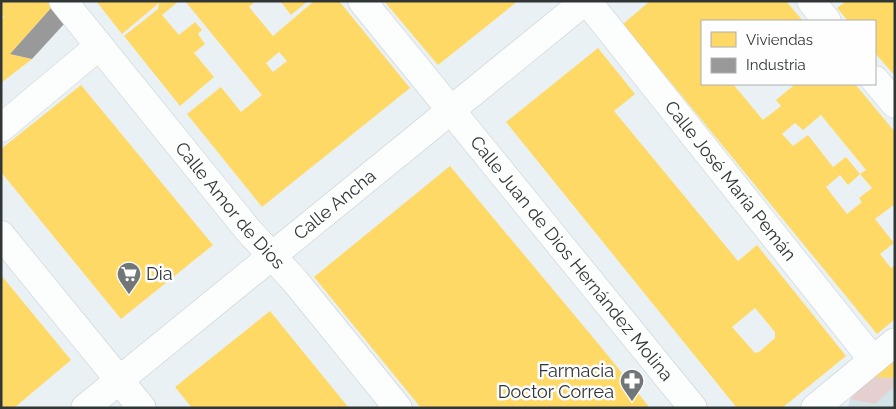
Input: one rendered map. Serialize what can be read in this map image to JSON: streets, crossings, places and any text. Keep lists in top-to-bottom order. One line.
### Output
{"streets":{"street":["Calle José María Pemán","Calle Ancha","Calle Amor de Dios","Calle Juan de Dios Hernández Molina"]},"crossings":[["Calle José María Pemán","Calle Ancha"],["Calle Ancha","Calle Amor de Dios"],["Calle Ancha","Calle Juan de Dios Hernández Molina"]],"places":{"supermarket":["Dia"],"pharmacy":["Farmacia Doctor Correa"]},"legend":["Viviendas","Industria"]}
